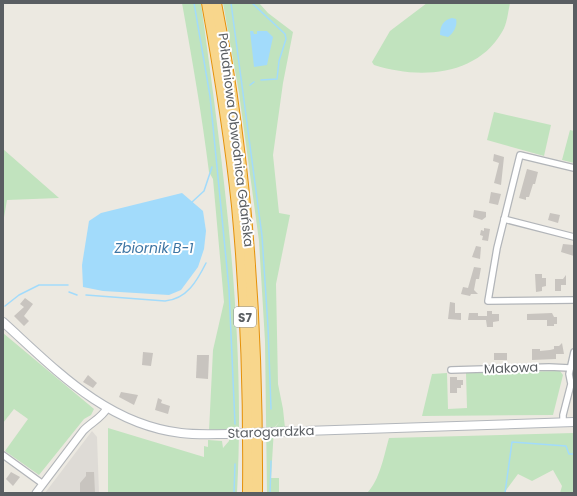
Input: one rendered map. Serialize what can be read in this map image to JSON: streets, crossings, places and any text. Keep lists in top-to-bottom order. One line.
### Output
{"streets":{"highway":["Południowa Obwodnica Gdańska","S7"],"main road":["Starogardzka"],"street":["Makowa"]},"water":["Zbiornik B-1"]}
